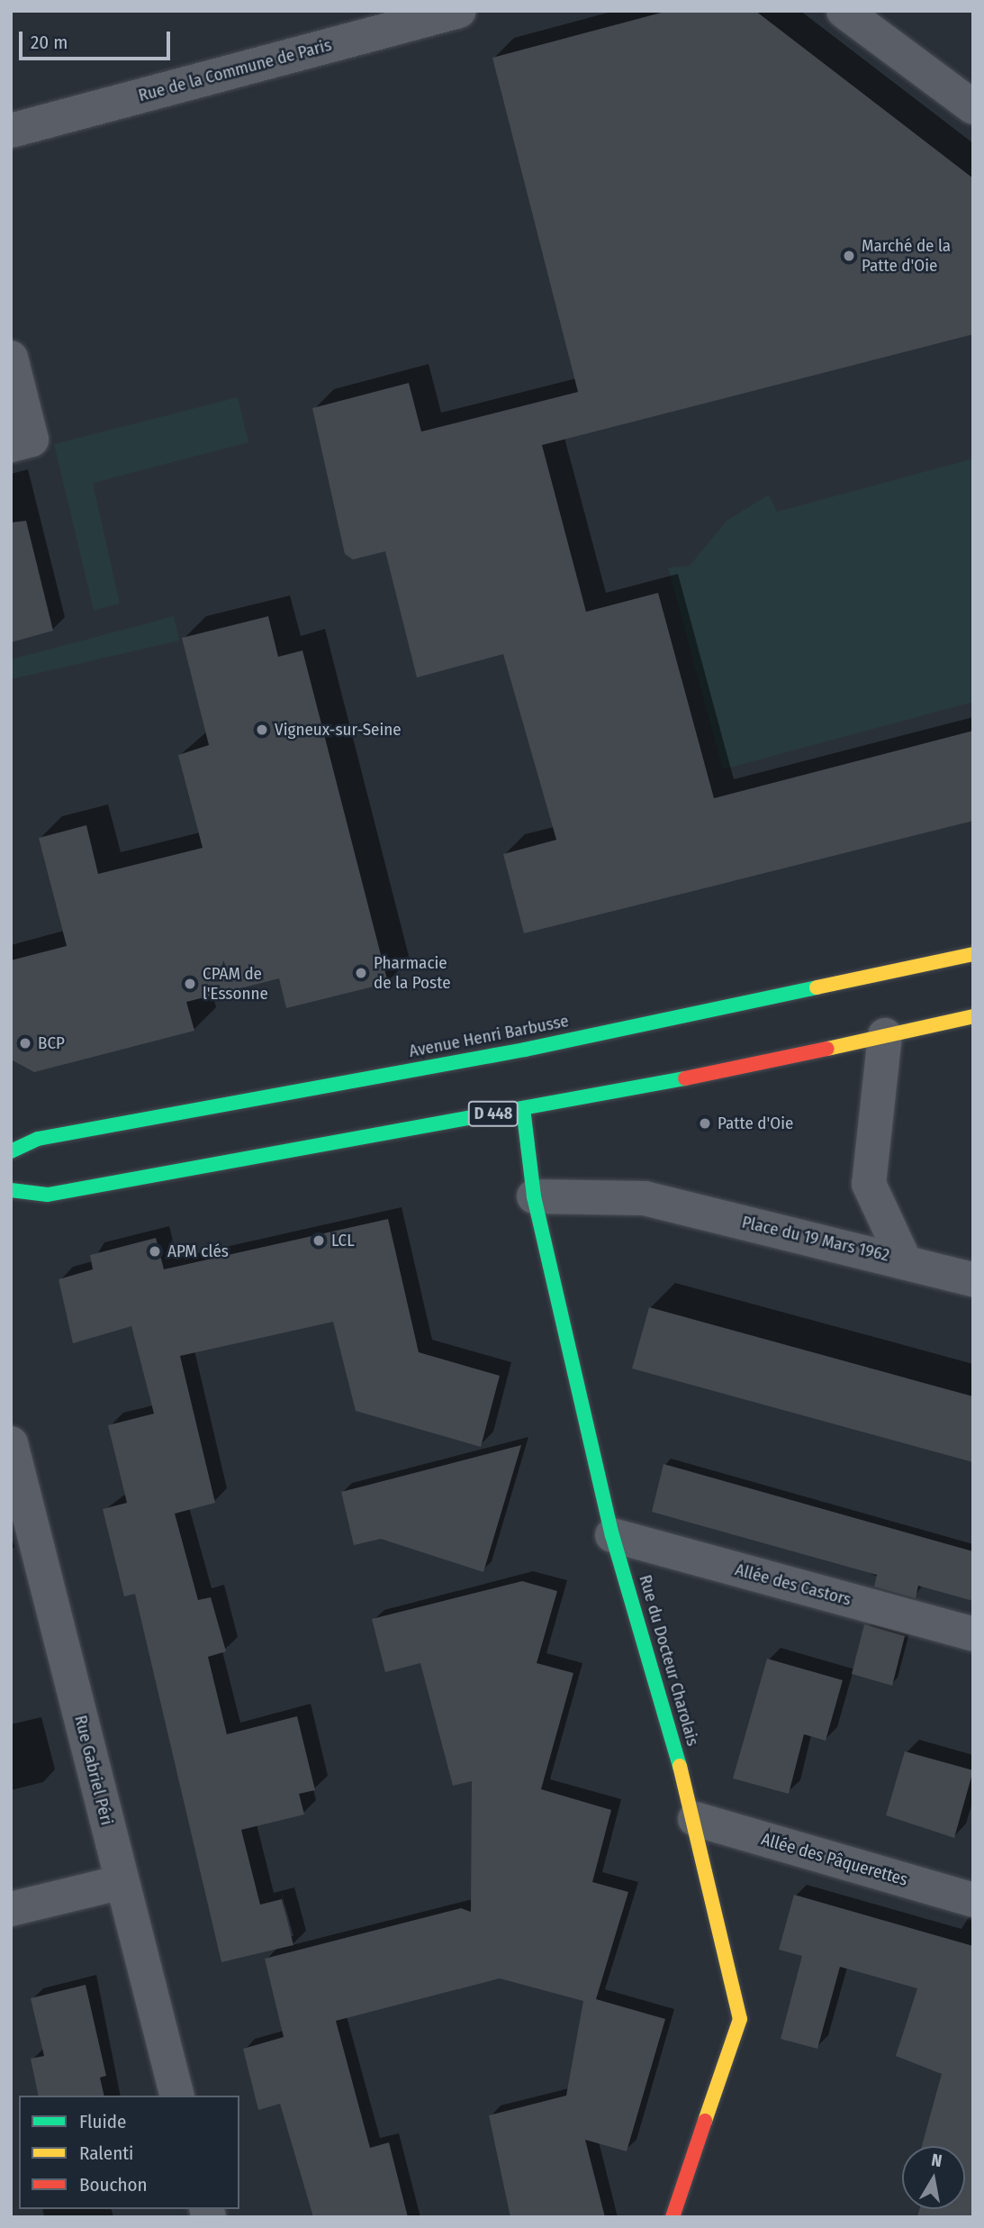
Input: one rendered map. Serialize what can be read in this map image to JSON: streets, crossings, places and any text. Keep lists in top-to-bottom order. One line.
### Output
{"streets":{"main road":["Avenue Henri Barbusse","D 448","Rue du Docteur Charolais"],"street":["Rue de la Commune de Paris","Place du 19 Mars 1962","Allée des Castors","Rue Gabriel Péri","Allée des Pâquerettes"]},"crossings":[["D 448","Place du 19 Mars 1962"],["D 448","Rue du Docteur Charolais"],["Place du 19 Mars 1962","Rue du Docteur Charolais"],["Allée des Castors","Rue du Docteur Charolais"],["Rue du Docteur Charolais","Allée des Pâquerettes"]],"places":["Marché de la Patte d'Oie","Vigneux-sur-Seine","Pharmacie de la Poste","CPAM de l'Essonne","BCP","Patte d'Oie","LCL","APM clés"],"legend":["Fluide","Ralenti","Bouchon"],"scale_bar":"20 m","north":"top"}
